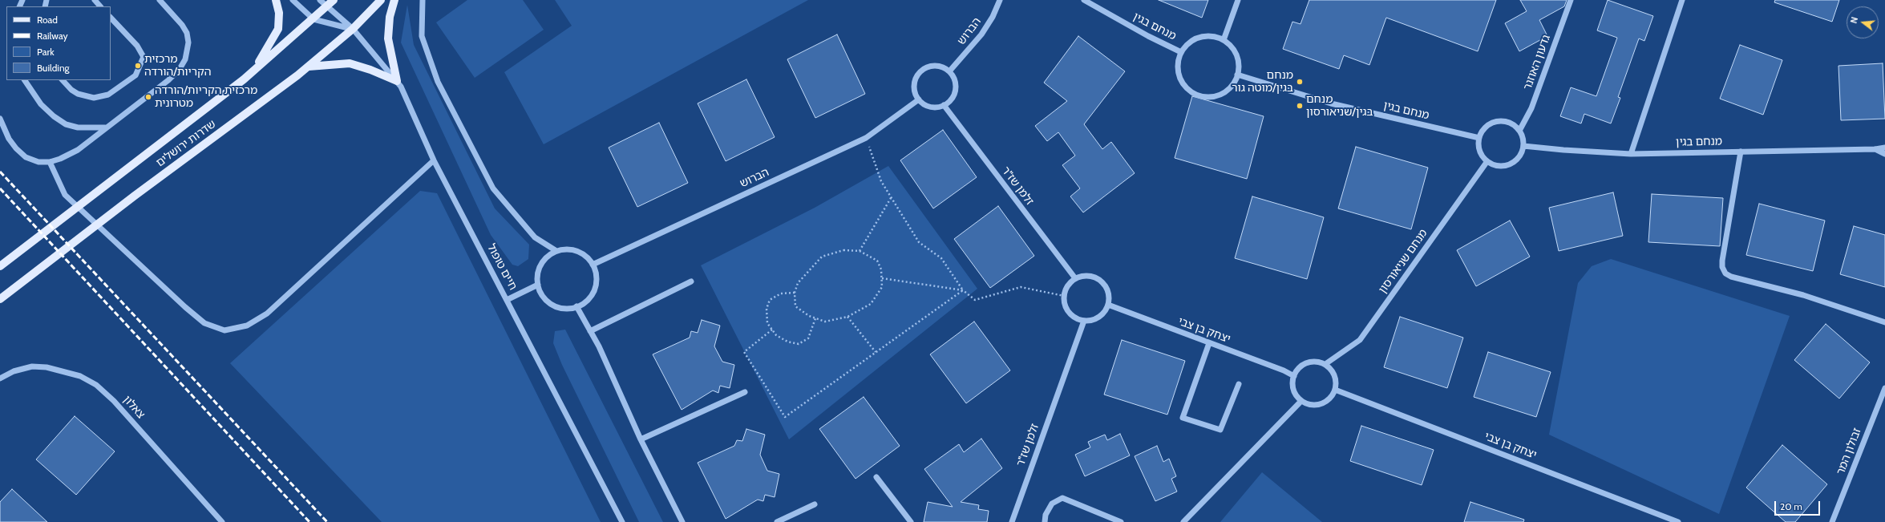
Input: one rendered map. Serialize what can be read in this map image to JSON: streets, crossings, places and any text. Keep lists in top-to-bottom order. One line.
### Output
{"streets":{"main road":["שדרות ירושלים"],"street":["מנחם בגין","הברוש","גדעון האוזנר","זלמן שז\"ר","מנחם שניאורסון","חיים טופול","יצחק בן צבי","צאלון","זבולון המר"]},"crossings":[["מנחם בגין","גדעון האוזנר"],["מנחם בגין","מנחם שניאורסון"],["הברוש","זלמן שז\"ר"],["גדעון האוזנר","מנחם שניאורסון"],["שדרות ירושלים","חיים טופול"],["זלמן שז\"ר","יצחק בן צבי"],["מנחם שניאורסון","יצחק בן צבי"]],"places":["מרכזית הקריות/הורדה","מנחם בגין/מוטה גור","מרכזית הקריות/הורדה מטרונית","מנחם בגין/שניאורסון"],"legend":["Road","Railway","Park","Building"],"scale_bar":"20 m","north":"left"}
